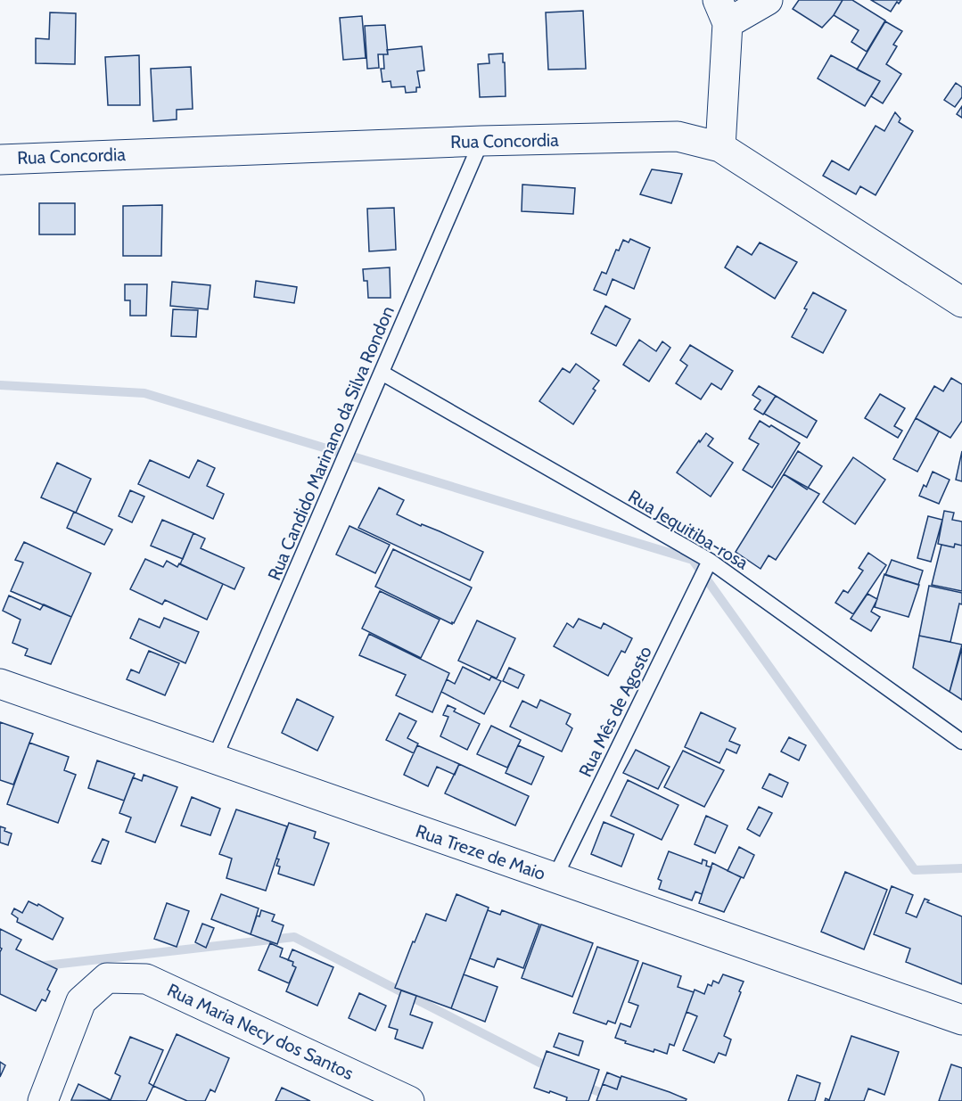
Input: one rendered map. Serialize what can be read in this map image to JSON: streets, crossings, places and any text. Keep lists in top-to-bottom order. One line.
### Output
{"streets":{"street":["Rua Concordia","Rua Treze de Maio","Rua Maria Necy dos Santos"],"lane":["Rua Candido Marinano da Silva Rondon","Rua Jequitiba-rosa","Rua Mês de Agosto"]},"crossings":[["Rua Concordia","Rua Candido Marinano da Silva Rondon"],["Rua Candido Marinano da Silva Rondon","Rua Jequitiba-rosa"],["Rua Candido Marinano da Silva Rondon","Rua Treze de Maio"],["Rua Jequitiba-rosa","Rua Mês de Agosto"],["Rua Mês de Agosto","Rua Treze de Maio"]]}
